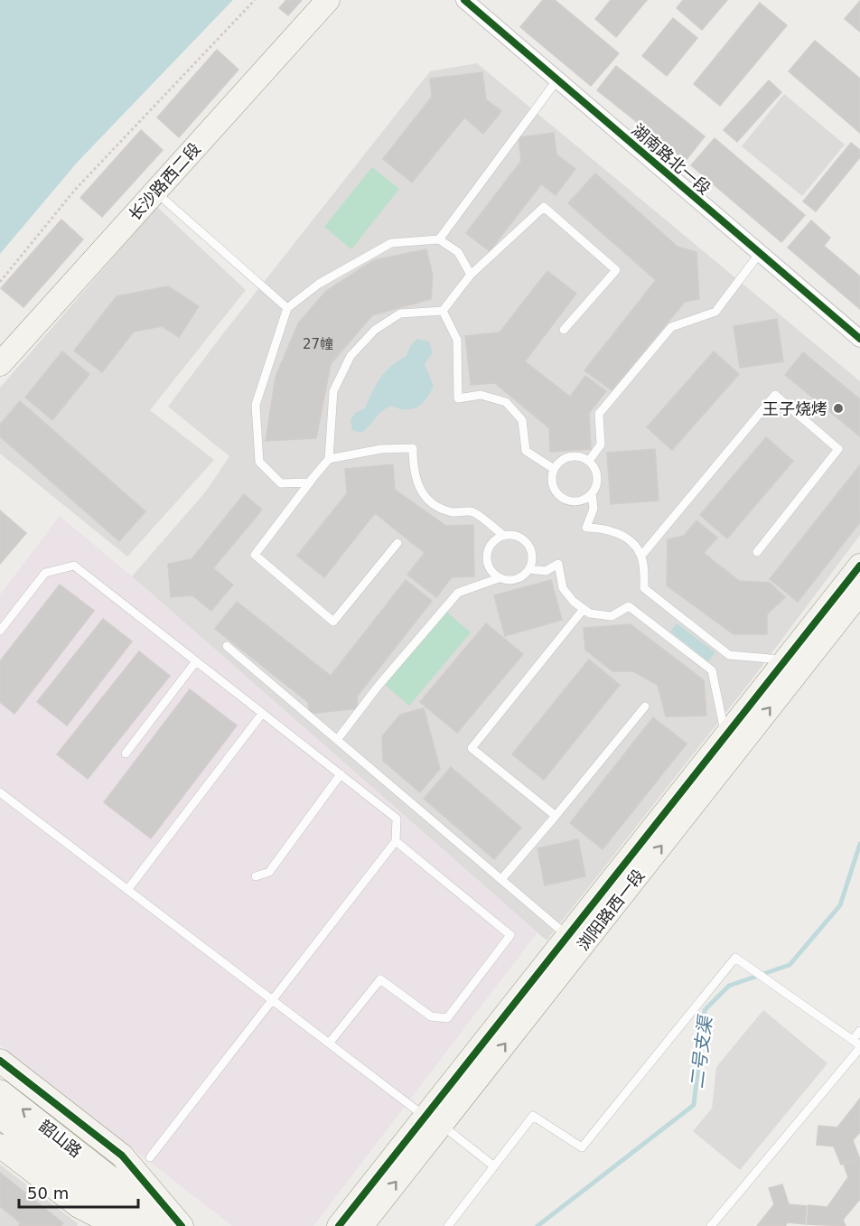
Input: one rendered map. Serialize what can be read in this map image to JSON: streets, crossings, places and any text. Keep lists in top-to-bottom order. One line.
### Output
{"streets":{"street":["湖南路北一段","长沙路西二段","浏阳路西一段","韶山路"]},"water":["二号支渠"],"places":["王子烧烤"],"house_numbers":["27幢"],"scale_bar":"50 m"}
